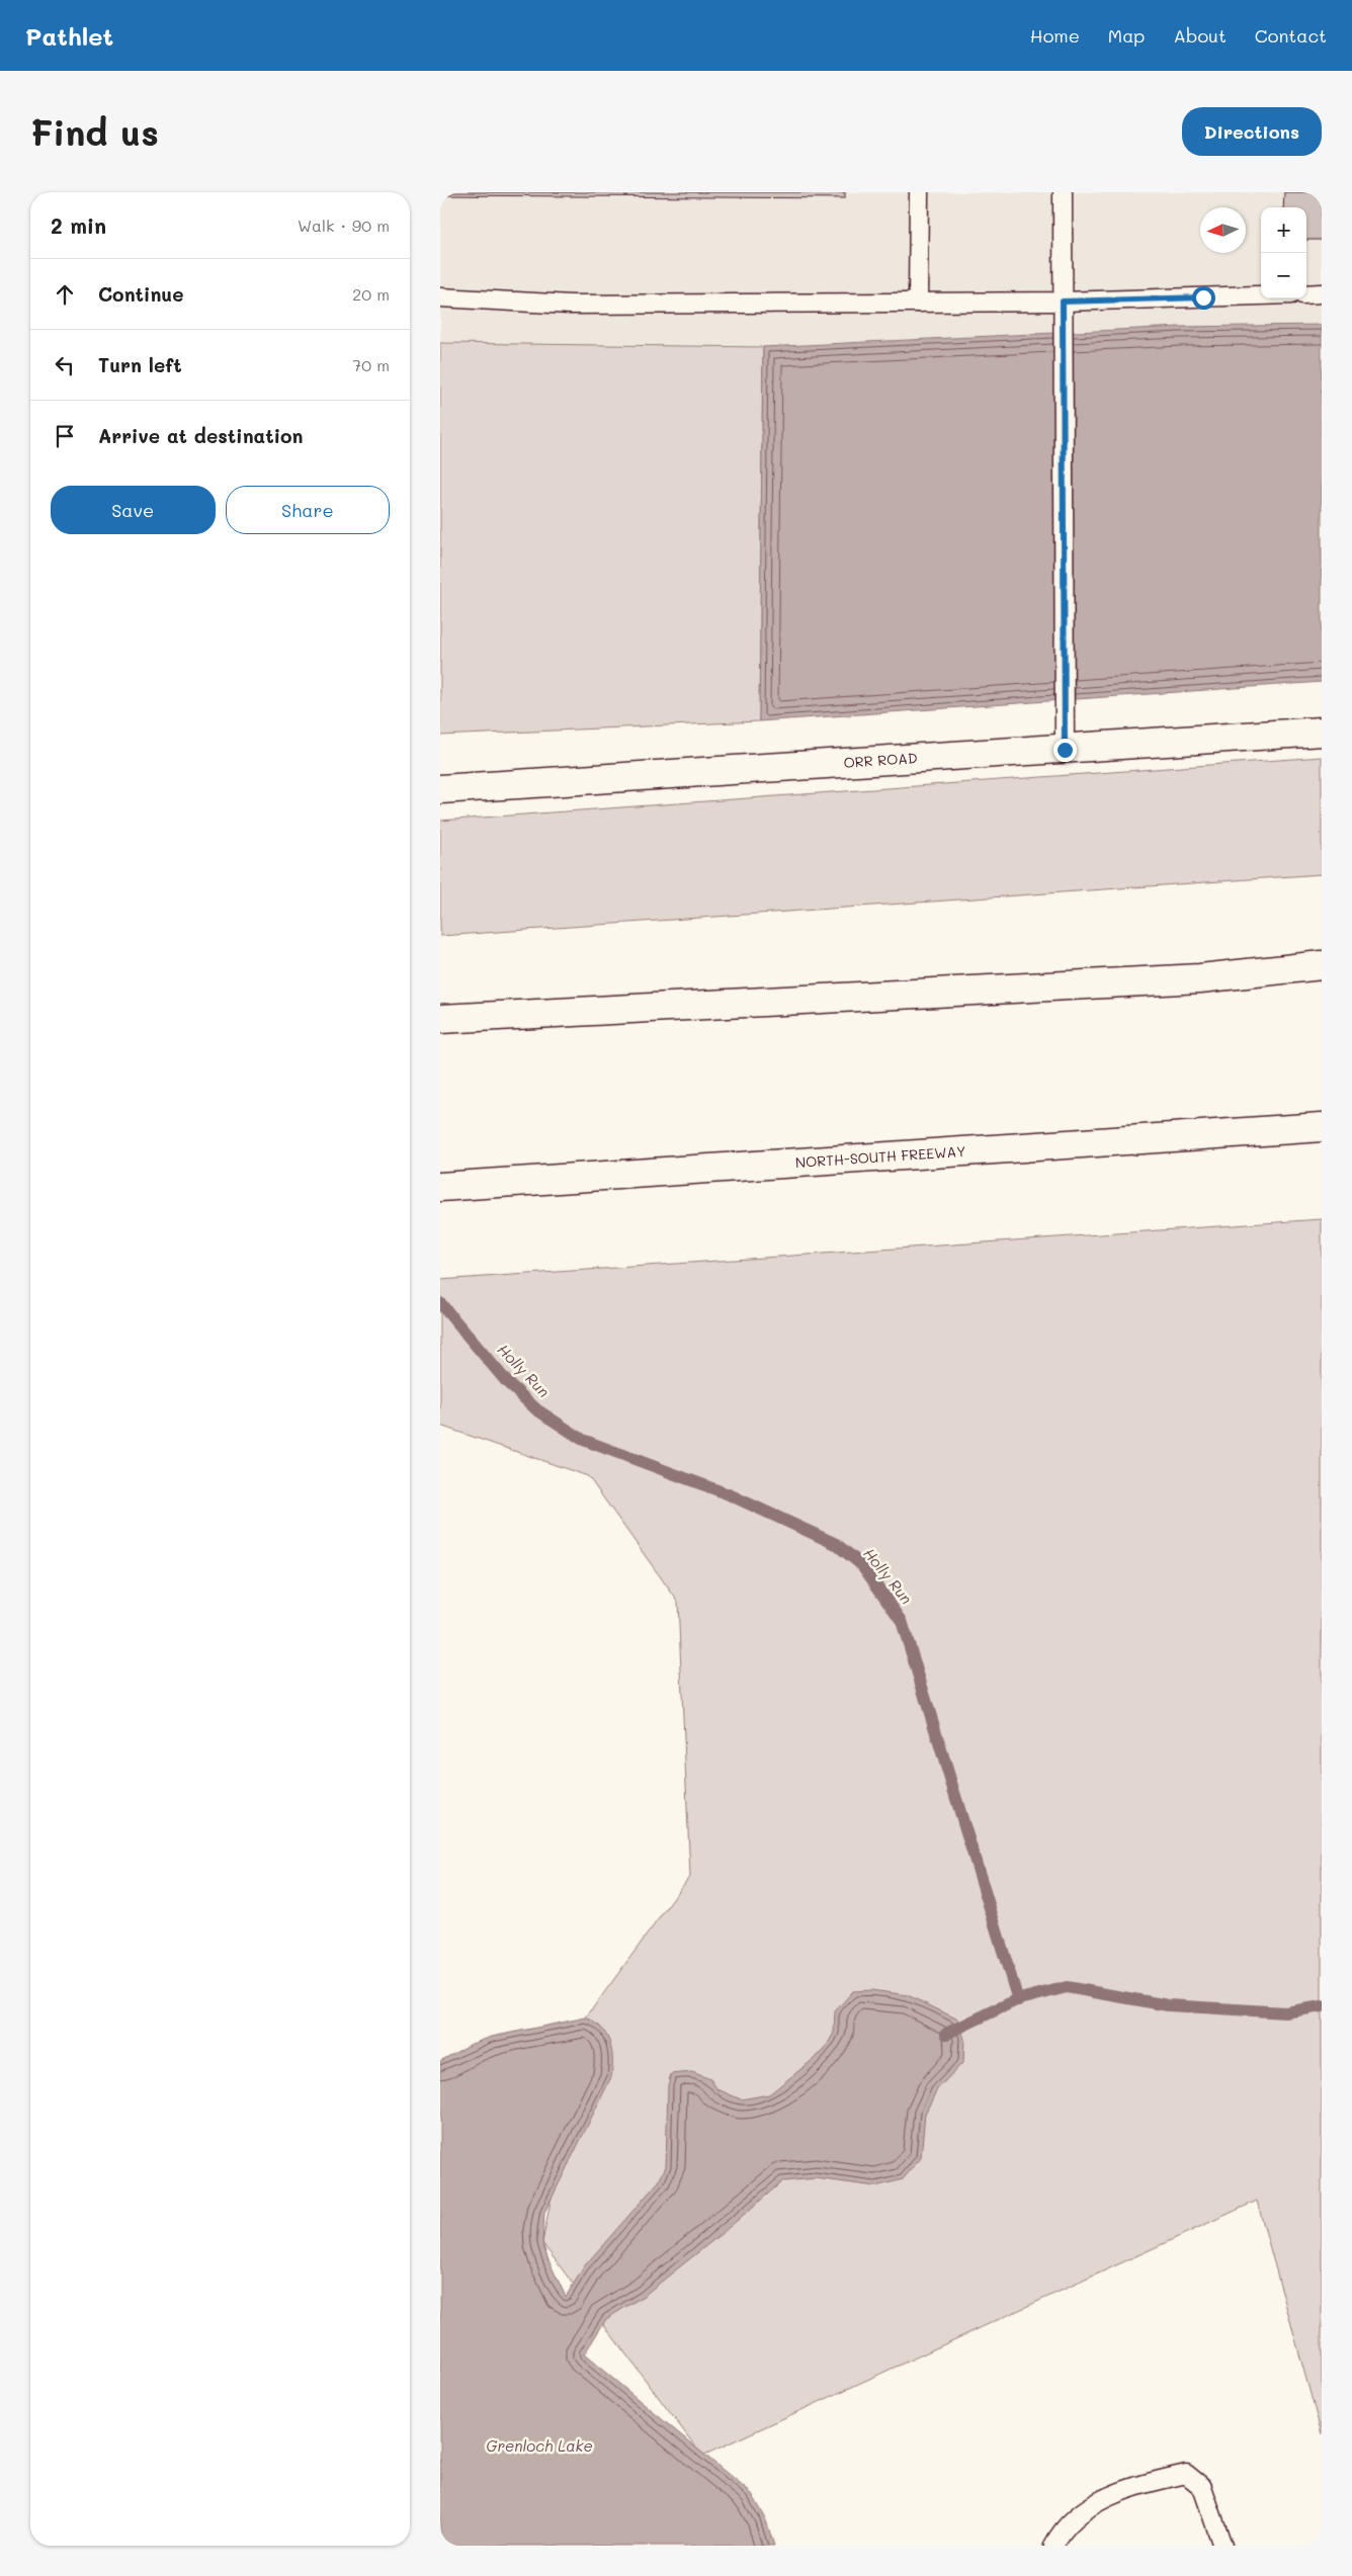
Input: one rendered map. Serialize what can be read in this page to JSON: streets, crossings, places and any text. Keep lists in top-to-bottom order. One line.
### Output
{"streets":{"main road":["ORR ROAD","NORTH-SOUTH FREEWAY"]},"water":["Holly Run","Grenloch Lake"],"north":"left","page":{"header":"Pathlet","nav":["Home","Map","About","Contact"],"buttons":["Directions",["Save","Share"]],"title":"Find us","heading":["2 min","Walk · 90 m"],"map_buttons":["+","−"],"list":[["Continue","20 m"],["Turn left","70 m"],"Arrive at destination"]}}
